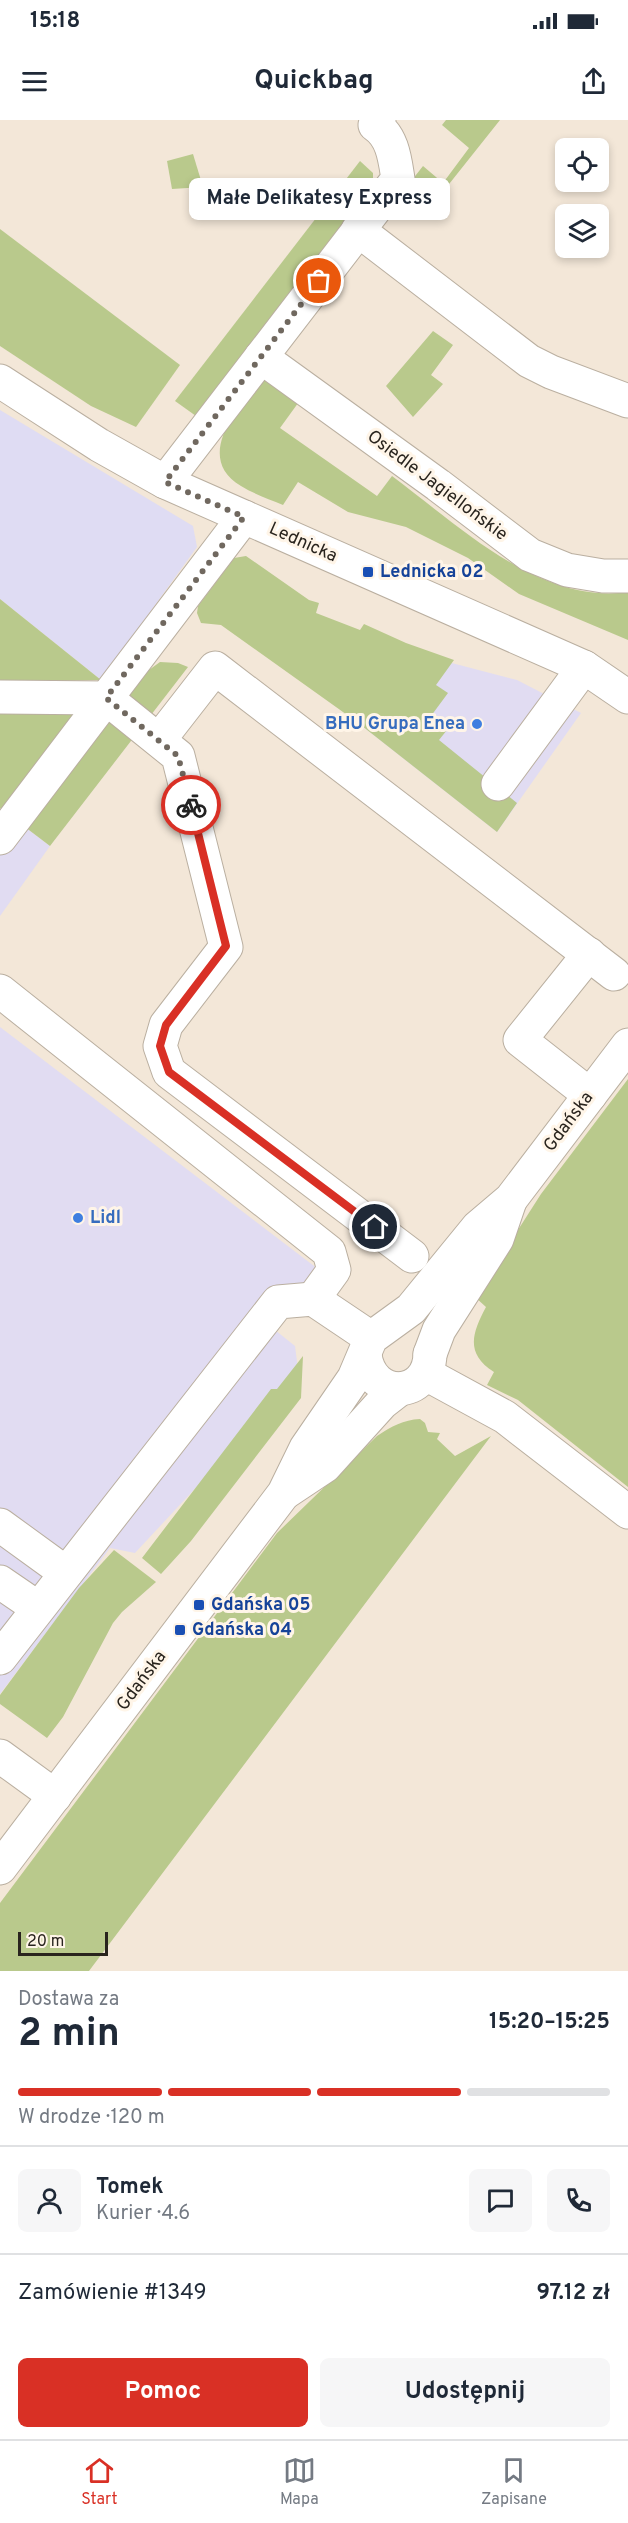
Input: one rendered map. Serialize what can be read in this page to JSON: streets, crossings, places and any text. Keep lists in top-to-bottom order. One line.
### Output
{"streets":{"street":["Osiedle Jagiellońskie","Lednicka","Gdańska"]},"places":{"other":["Małe Delikatesy Express","BHU Grupa Enea","Lidl"],"transit":["Lednicka 02","Gdańska 05","Gdańska 04"]},"scale_bar":"20 m","page":{"status":"15:18","header":"Quickbag","bubble":"Małe Delikatesy Express","scale":"20 m","heading":["2 min","Dostawa za","15:20–15:25"],"panel":["Tomek","Kurier · 4.6","Zamówienie #1349","97.12 zł"],"bar":"W drodze · 120 m","buttons":["Pomoc","Udostępnij"],"tabs":["Start","Mapa","Zapisane"]}}
